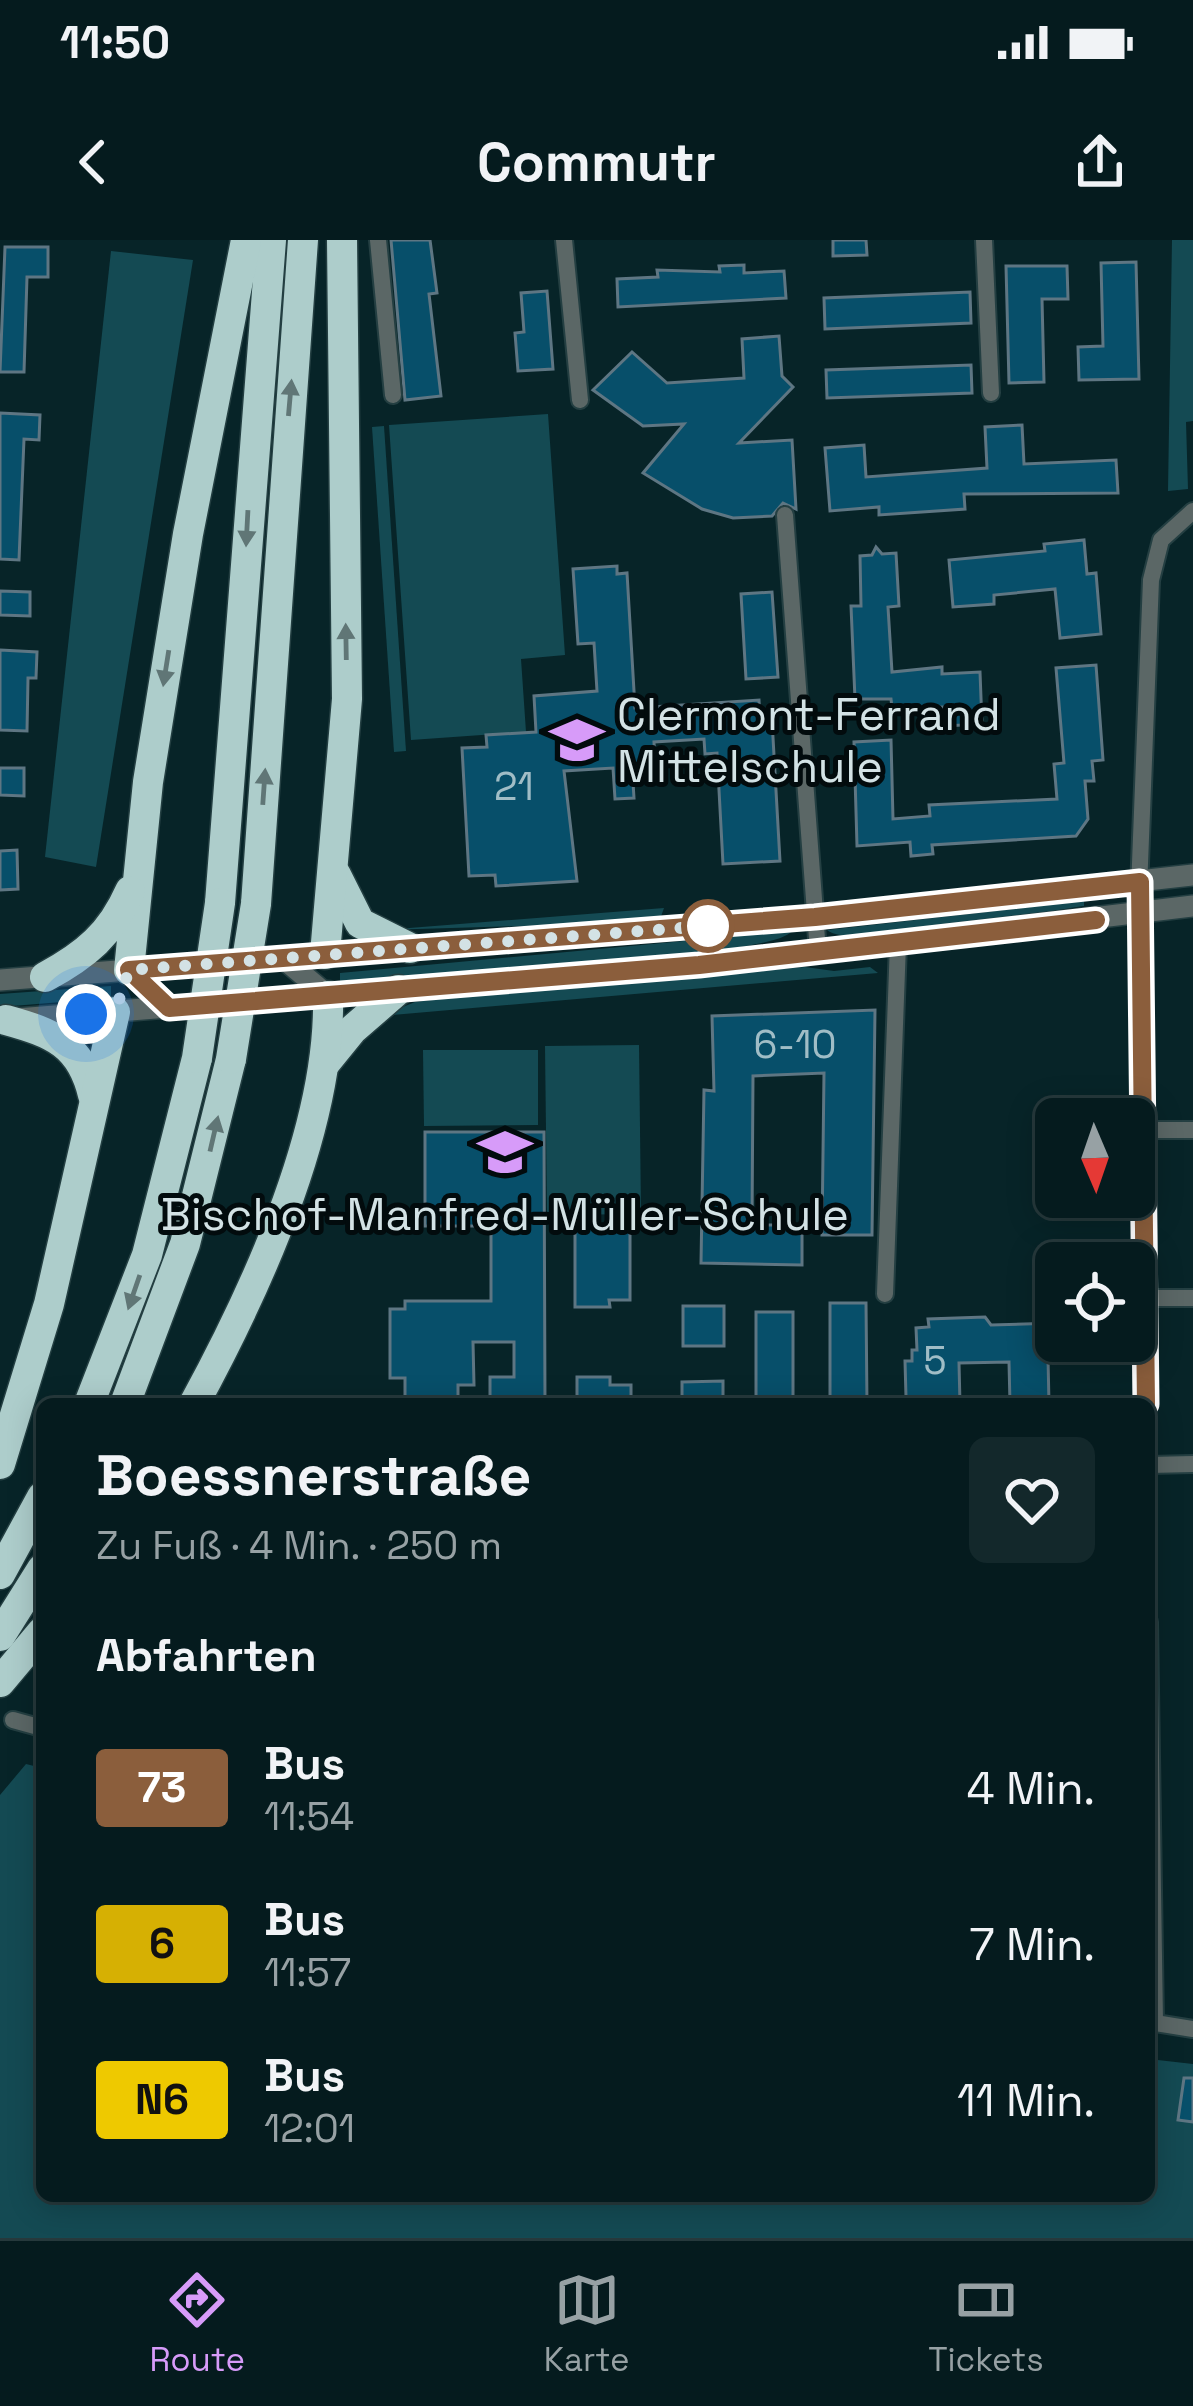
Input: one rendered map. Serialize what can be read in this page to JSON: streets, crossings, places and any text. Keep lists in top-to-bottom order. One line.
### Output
{"places":{"school or university":["Clermont-Ferrand Mittelschule","Bischof-Manfred-Müller-Schule"]},"lines":["bus line 73"],"house_numbers":["21","6-10","5"],"north":"bottom","page":{"status":"11:50","header":"Commutr","heading":[["Boessnerstraße","Zu Fuß · 4 Min. · 250 m"],"Abfahrten"],"list":[{"mark":"73","name":"Bus","note":"11:54","value":"4 Min."},{"mark":"6","name":"Bus","note":"11:57","value":"7 Min."},{"mark":"N6","name":"Bus","note":"12:01","value":"11 Min."}],"tabs":["Route","Karte","Tickets"]}}
